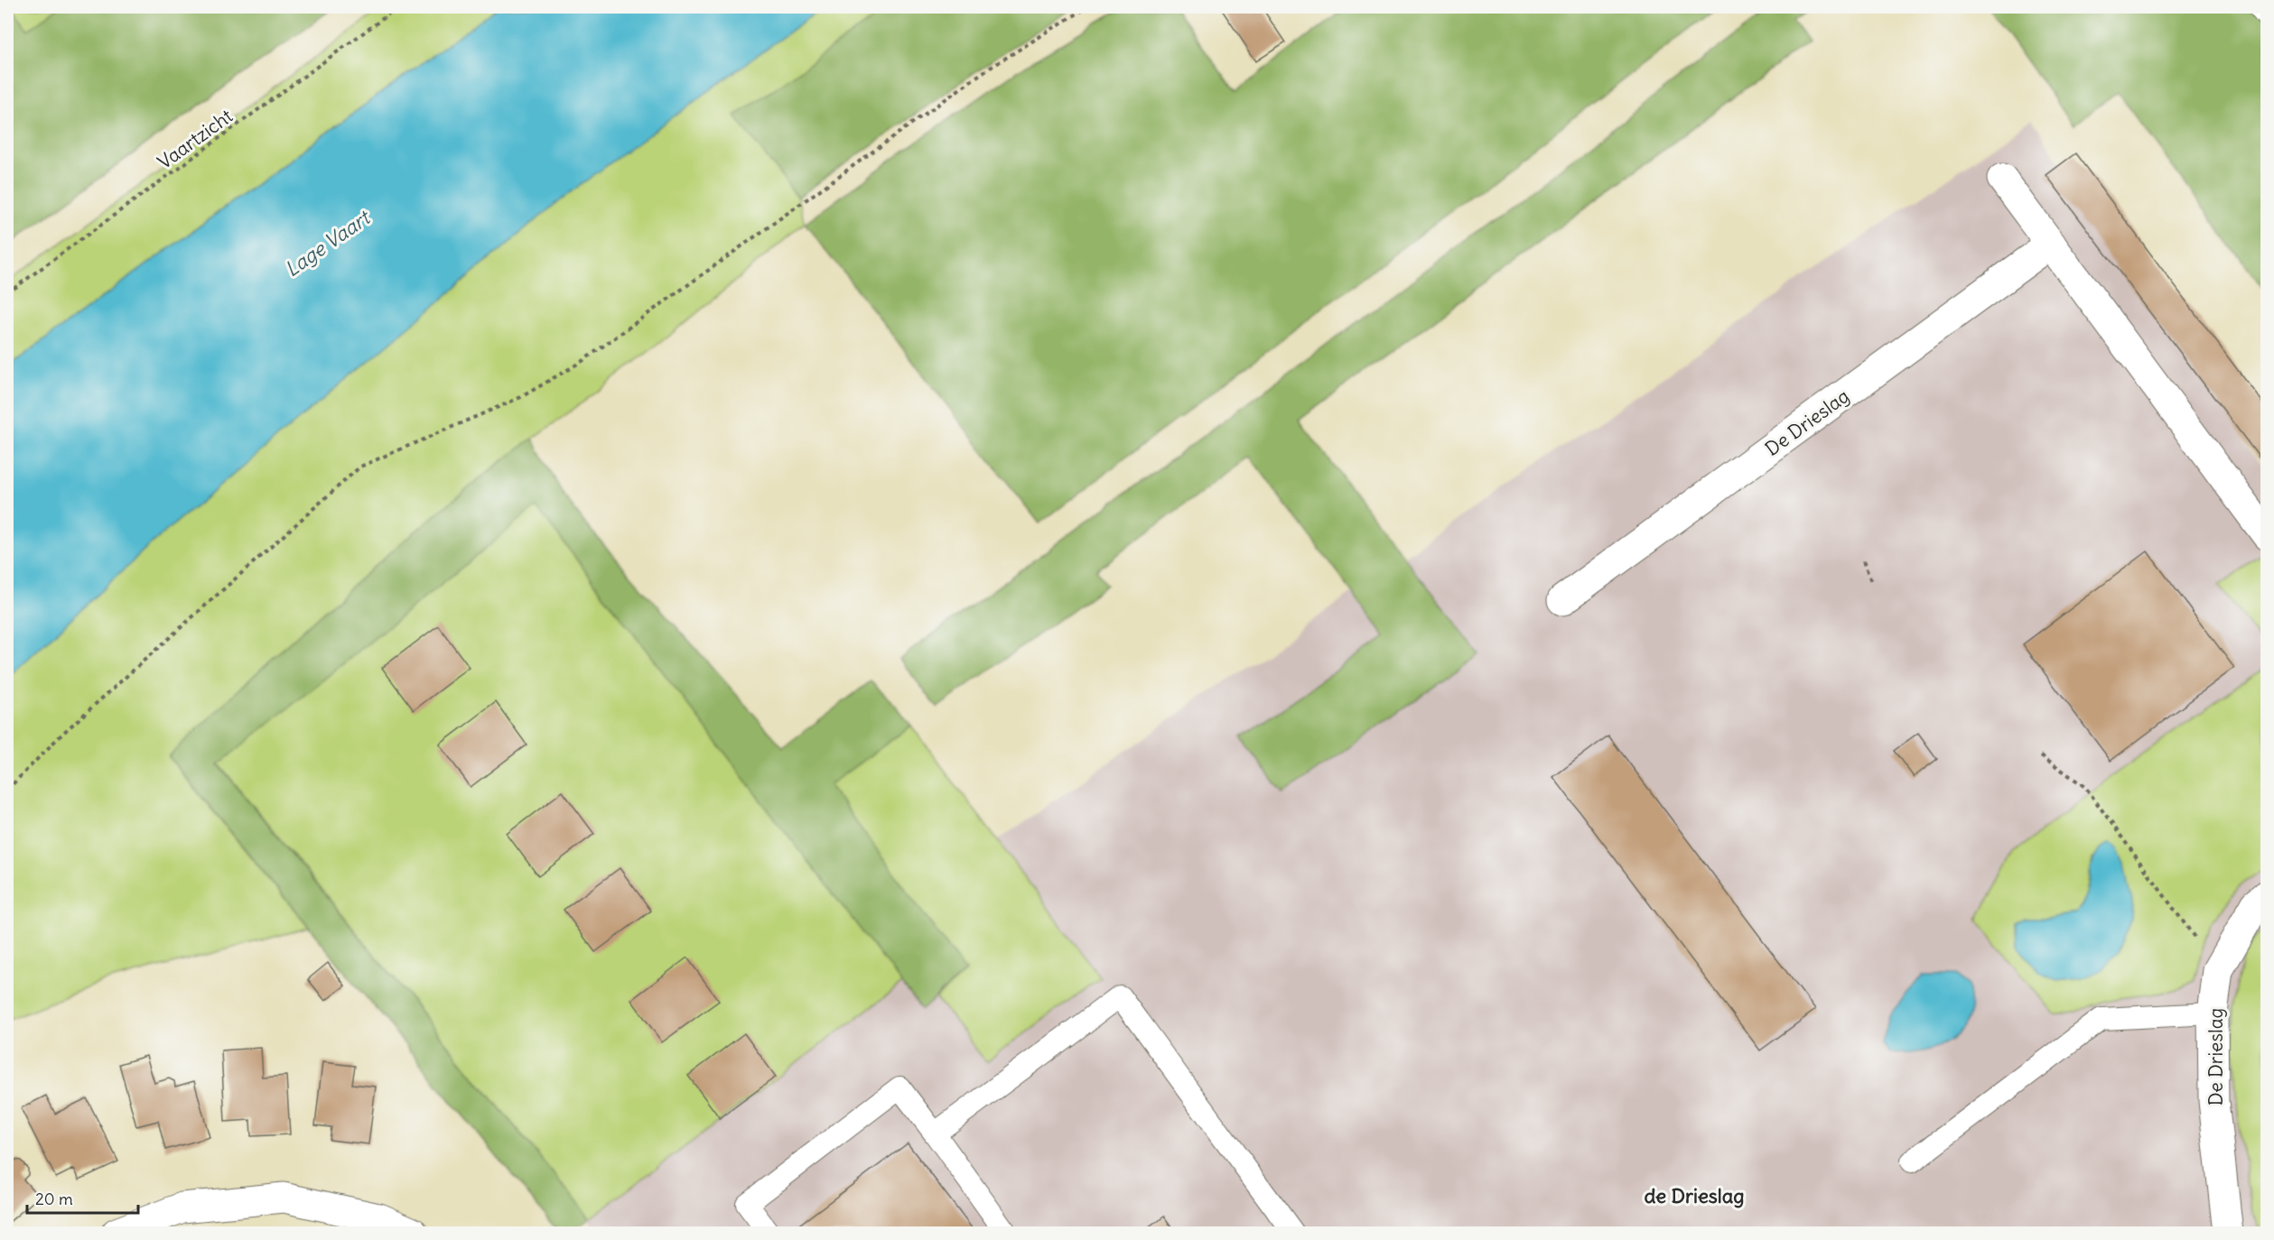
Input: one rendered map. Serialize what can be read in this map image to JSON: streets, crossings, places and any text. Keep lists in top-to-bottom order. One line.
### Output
{"streets":{"street":["De Drieslag"],"path":["Vaartzicht"]},"districts":["de Drieslag"],"water":["Lage Vaart"],"scale_bar":"20 m"}
